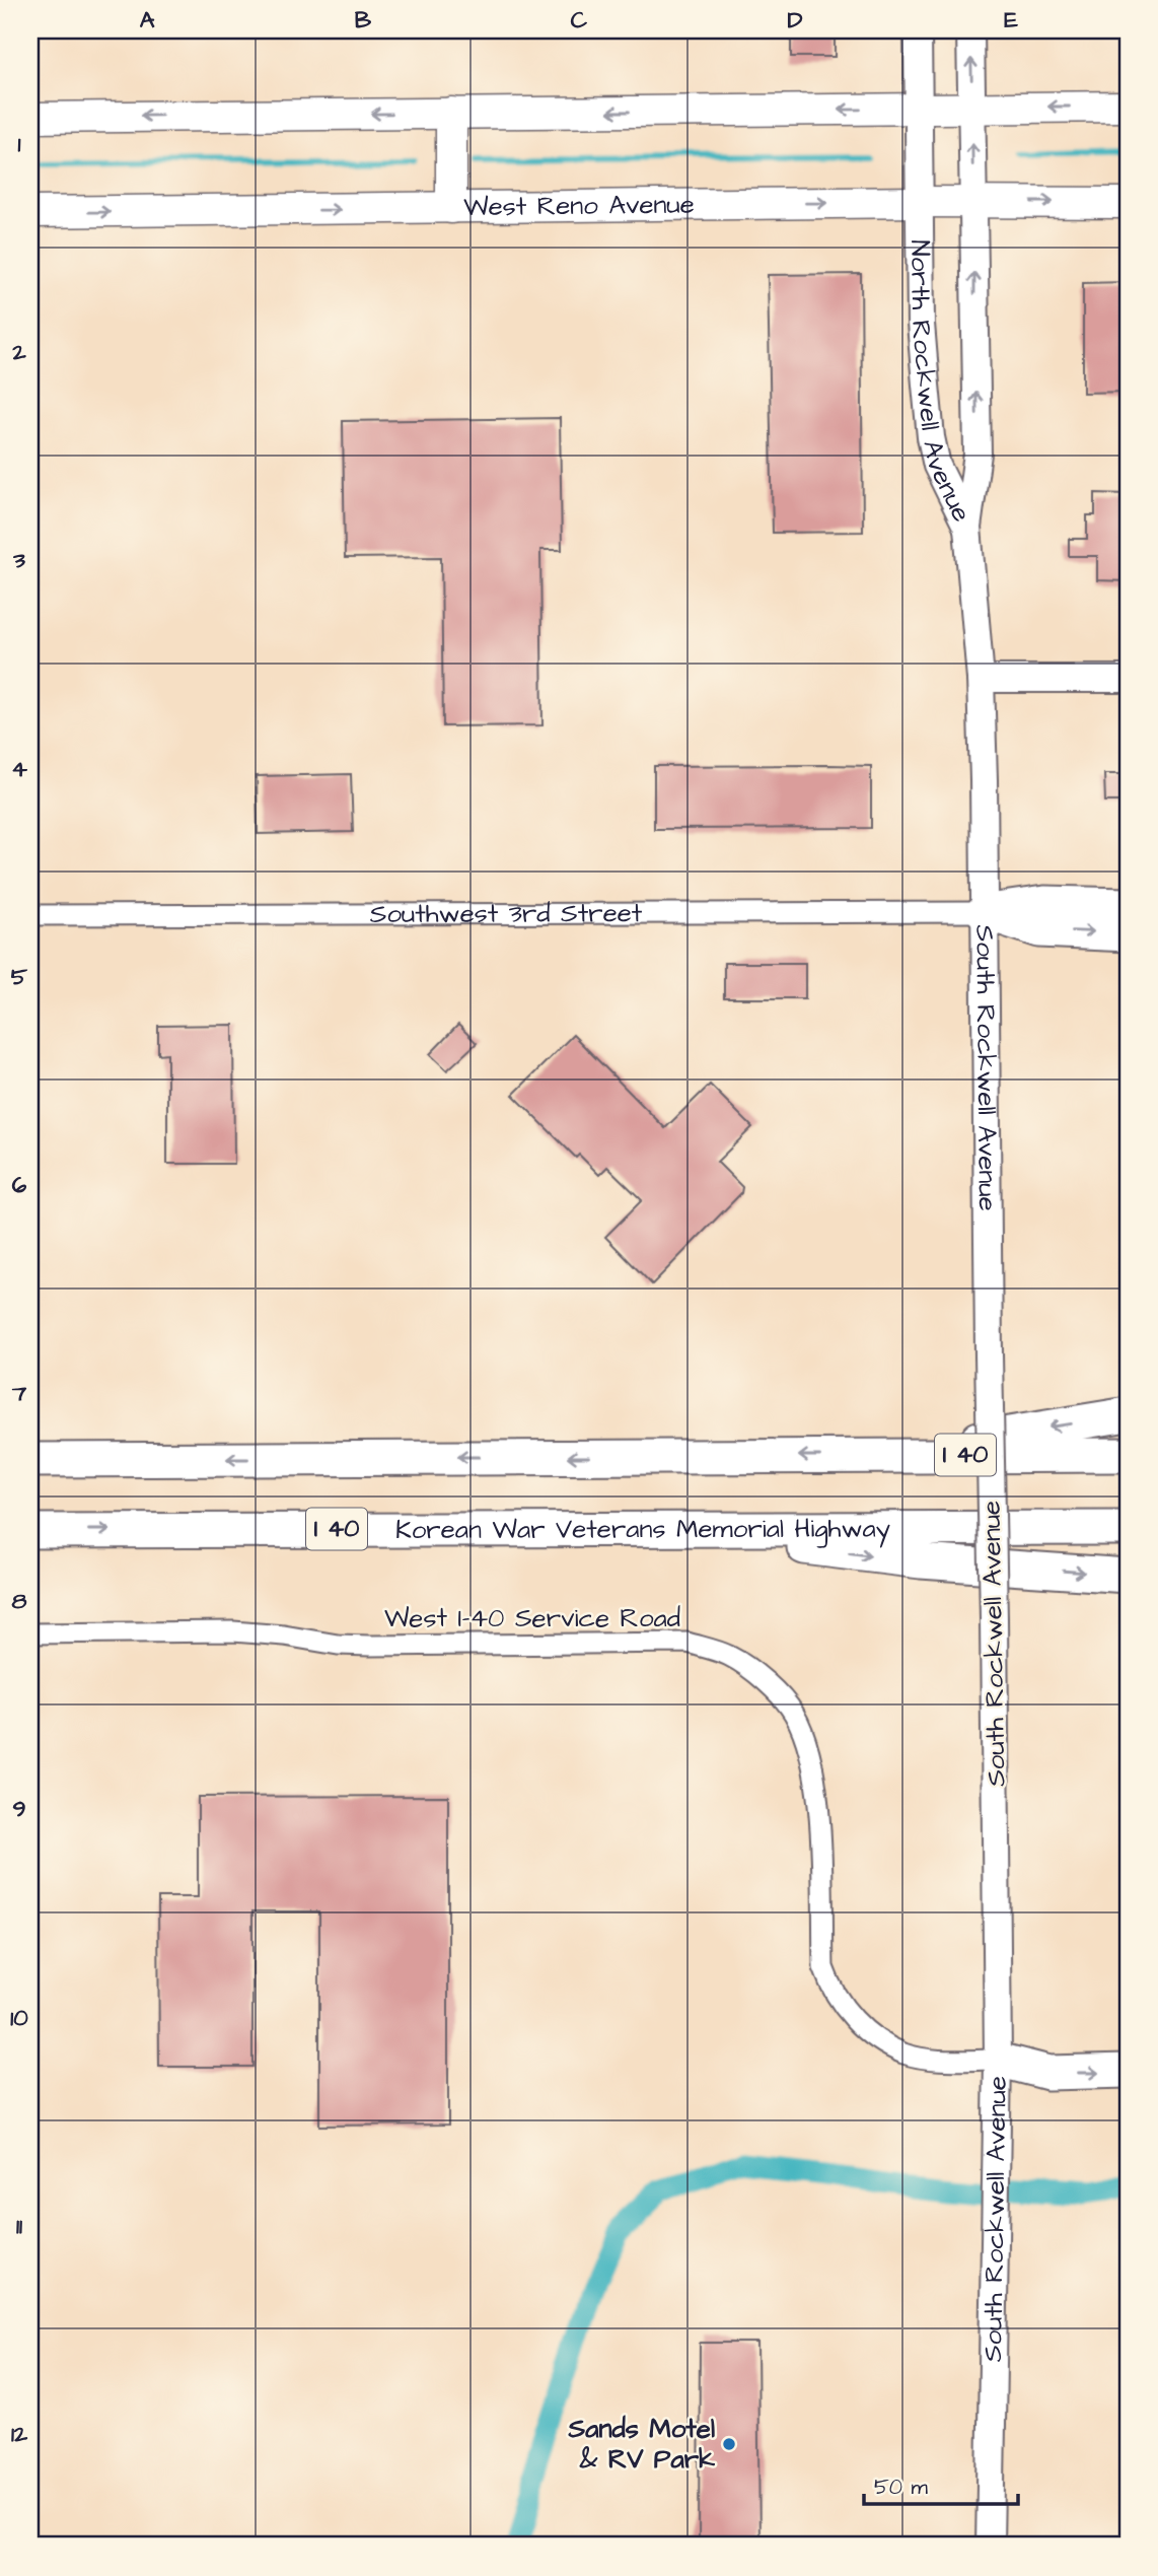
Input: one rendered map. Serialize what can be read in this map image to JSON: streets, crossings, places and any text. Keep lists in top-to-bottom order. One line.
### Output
{"streets":{"highway":["I 40","Korean War Veterans Memorial Highway"],"main road":["West Reno Avenue"],"street":["North Rockwell Avenue","Southwest 3rd Street","South Rockwell Avenue","West I-40 Service Road"]},"crossings":[["West Reno Avenue","North Rockwell Avenue"],["North Rockwell Avenue","South Rockwell Avenue"],["Southwest 3rd Street","South Rockwell Avenue"],["South Rockwell Avenue","West I-40 Service Road"]],"places":["Sands Motel & RV Park"],"scale_bar":"50 m","grid":{"columns":["A","B","C","D","E"],"rows":["1","2","3","4","5","6","7","8","9","10","11","12"]}}
